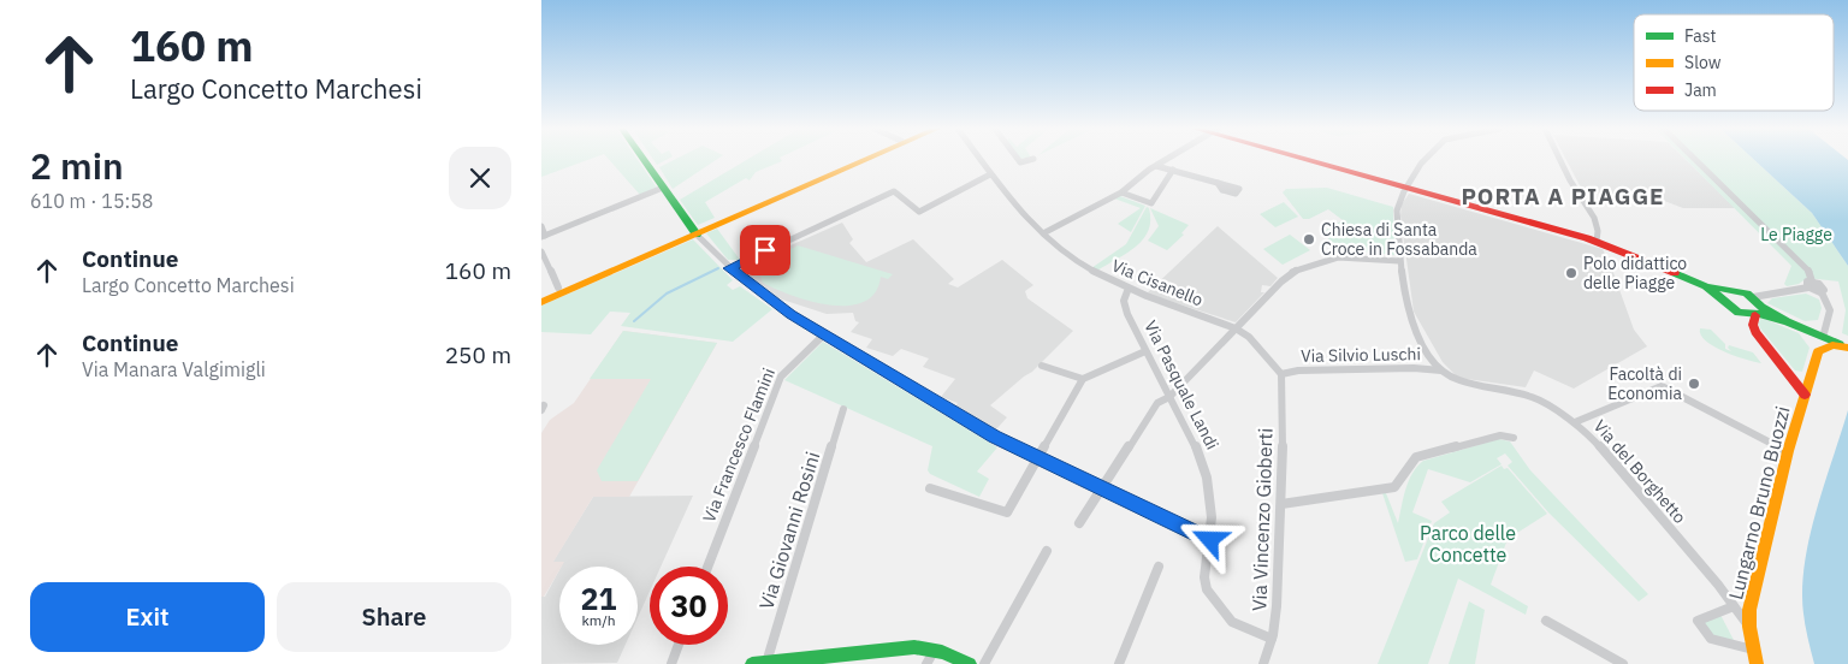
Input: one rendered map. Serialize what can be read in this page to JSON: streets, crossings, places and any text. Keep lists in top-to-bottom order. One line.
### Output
{"streets":{"main road":["Lungarno Bruno Buozzi"],"street":["Via Cisanello","Via Silvio Luschi","Via Pasquale Landi","Via Francesco Flamini","Via del Borghetto","Via Vincenzo Gioberti","Via Giovanni Rosini"]},"crossings":[["Via Cisanello","Via Silvio Luschi"],["Via Cisanello","Via Pasquale Landi"],["Via Cisanello","Via Vincenzo Gioberti"],["Via Silvio Luschi","Via del Borghetto"],["Via Silvio Luschi","Via Vincenzo Gioberti"],["Via Pasquale Landi","Via Vincenzo Gioberti"],["Via del Borghetto","Lungarno Bruno Buozzi"]],"districts":["PORTA A PIAGGE"],"parks":["Le Piagge","Parco delle Concette"],"places":["Chiesa di Santa Croce in Fossabanda","Polo didattico delle Piagge","Facoltà di Economia"],"legend":["Fast","Slow","Jam"],"page":{"turn":["160 m","Largo Concetto Marchesi"],"heading":["2 min","610 m · 15:58"],"list":[{"name":"Continue","note":"Largo Concetto Marchesi","value":"160 m"},{"name":"Continue","note":"Via Manara Valgimigli","value":"250 m"}],"speed":"21 km/h","limit":"30","buttons":["Exit","Share"]}}
